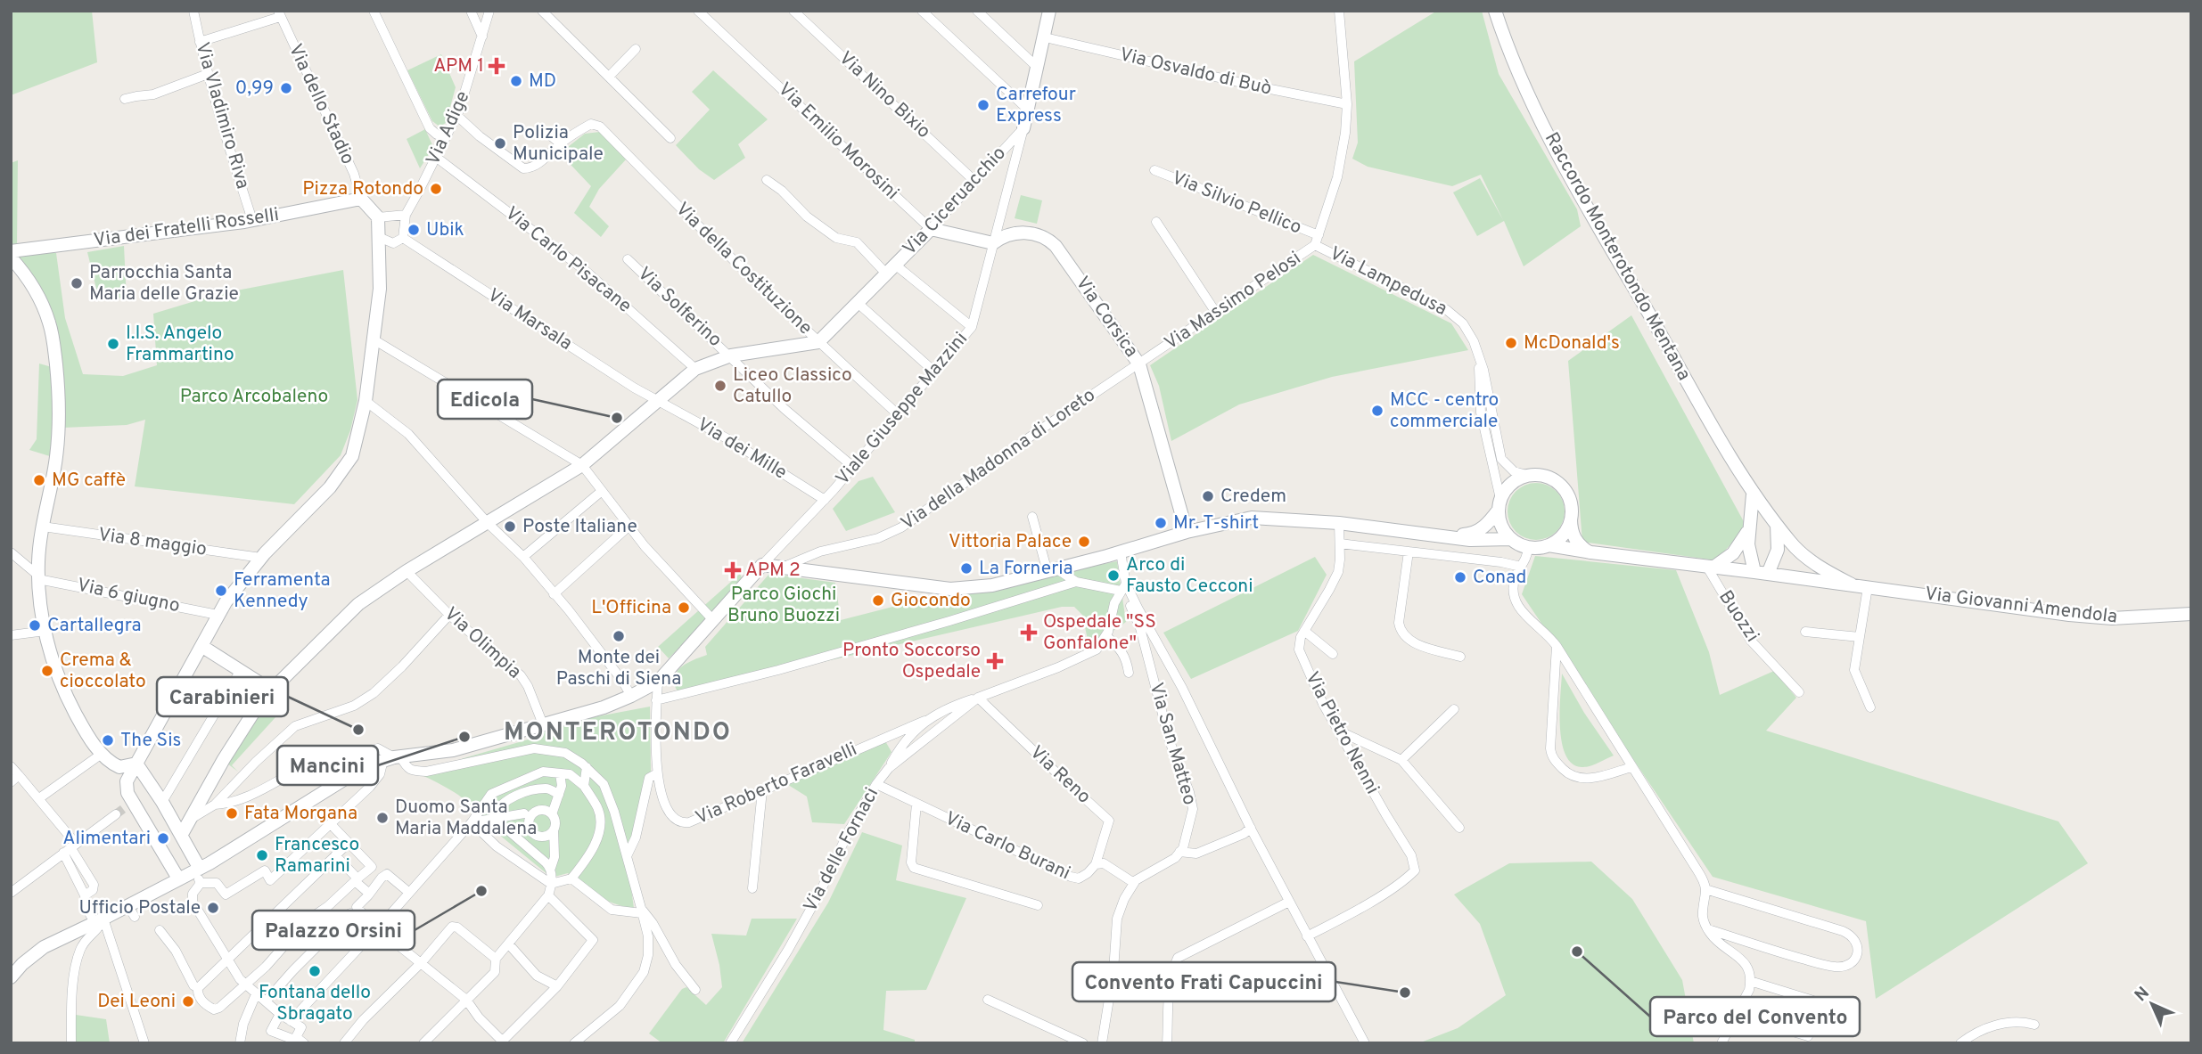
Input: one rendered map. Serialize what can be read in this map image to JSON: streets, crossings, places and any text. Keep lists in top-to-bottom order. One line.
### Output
{"streets":{"main road":["Via Ciceruacchio","Via dei Fratelli Rosselli","Raccordo Monterotondo Mentana","Via della Costituzione","Via Corsica","Viale Giuseppe Mazzini","Via Giovanni Amendola"],"street":["Via Osvaldo di Buò","Via Nino Bixio","Via dello Stadio","Via Vladimiro Riva","Via Adige","Via Emilio Morosini","Via Silvio Pellico","Via Carlo Pisacane","Via Lampedusa","Via Massimo Pelosi","Via Solferino","Via Marsala","Via dei Mille","Via della Madonna di Loreto","Via 8 maggio","Via 6 giugno","Buozzi","Via Olimpia","Via Pietro Nenni","Via San Matteo","Via Reno","Via Roberto Faravelli","Via Carlo Burani","Via delle Fornaci"]},"crossings":[["Via Osvaldo di Buò","Via Massimo Pelosi"],["Via Osvaldo di Buò","Viale Giuseppe Mazzini"],["Via Nino Bixio","Via Ciceruacchio"],["Via dello Stadio","Via dei Fratelli Rosselli"],["Via Vladimiro Riva","Via dei Fratelli Rosselli"],["Via Adige","Via Carlo Pisacane"],["Via Adige","Via della Costituzione"],["Via Emilio Morosini","Via Ciceruacchio"],["Via Ciceruacchio","Via della Costituzione"],["Via Ciceruacchio","Viale Giuseppe Mazzini"],["Via Silvio Pellico","Via Massimo Pelosi"],["Raccordo Monterotondo Mentana","Via Giovanni Amendola"],["Via Carlo Pisacane","Via della Costituzione"],["Via della Costituzione","Via Solferino"],["Via della Costituzione","Via Marsala"],["Via della Costituzione","Via dei Mille"],["Via della Costituzione","Via Olimpia"],["Via Lampedusa","Via Massimo Pelosi"],["Via Lampedusa","Via Giovanni Amendola"],["Via Massimo Pelosi","Via Corsica"],["Via Massimo Pelosi","Via della Madonna di Loreto"],["Via Solferino","Viale Giuseppe Mazzini"],["Via Corsica","Viale Giuseppe Mazzini"],["Via Corsica","Via della Madonna di Loreto"],["Via Marsala","Via dei Mille"],["Viale Giuseppe Mazzini","Via dei Mille"],["Via Giovanni Amendola","Buozzi"],["Via Reno","Via Roberto Faravelli"],["Via Reno","Via Carlo Burani"],["Via Reno","Via delle Fornaci"],["Via Roberto Faravelli","Via delle Fornaci"],["Via Carlo Burani","Via delle Fornaci"]],"districts":["MONTEROTONDO"],"parks":["Parco Arcobaleno","Parco Giochi Bruno Buozzi"],"places":{"health":["APM 1","APM 2","Ospedale \"SS Gonfalone\"","Pronto Soccorso Ospedale"],"other":["MD","0,99","Carrefour Express","Polizia Municipale","Pizza Rotondo","Ubik","Parrocchia Santa Maria delle Grazie","McDonald's","I.I.S. Angelo Frammartino","Liceo Classico Catullo","MCC - centro commerciale","Edicola","MG caffè","Credem","Mr. T-shirt","Poste Italiane","Vittoria Palace","La Forneria","Arco di Fausto Cecconi","Conad","Ferramenta Kennedy","Giocondo","L'Officina","Cartallegra","Monte dei Paschi di Siena","Crema & cioccolato","Carabinieri","Mancini","The Sis","Fata Morgana","Duomo Santa Maria Maddalena","Alimentari","Francesco Ramarini","Palazzo Orsini","Ufficio Postale","Parco del Convento","Fontana dello Sbragato","Convento Frati Capuccini","Dei Leoni"]},"north":"top left"}
